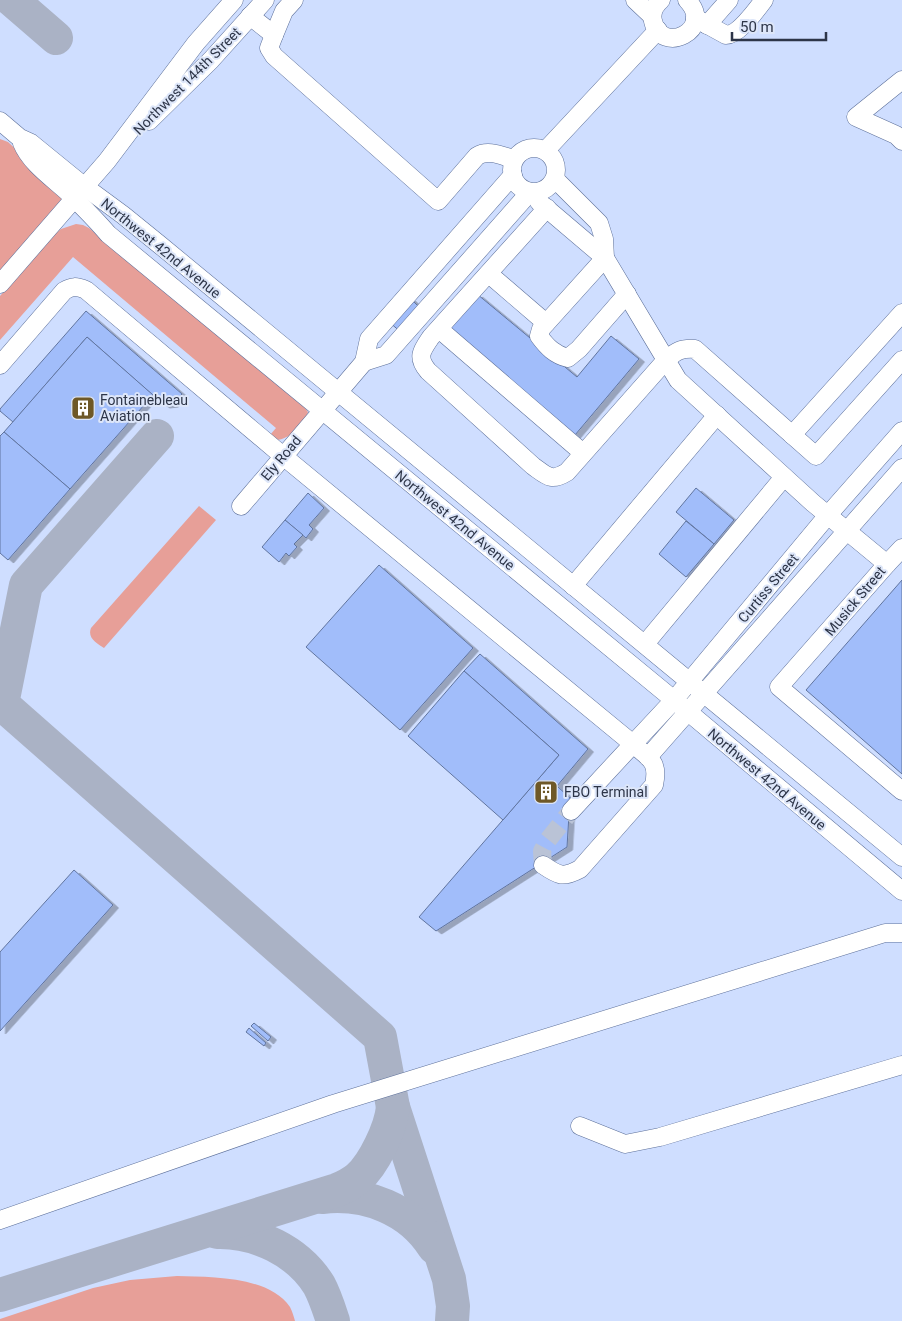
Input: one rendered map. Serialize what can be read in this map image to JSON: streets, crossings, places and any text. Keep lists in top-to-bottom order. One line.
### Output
{"streets":{"street":["Northwest 144th Street","Northwest 42nd Avenue","Ely Road","Curtiss Street","Musick Street"]},"crossings":[["Northwest 144th Street","Northwest 42nd Avenue"],["Northwest 42nd Avenue","Ely Road"],["Northwest 42nd Avenue","Curtiss Street"],["Curtiss Street","Musick Street"]],"places":{"building":["Fontainebleau Aviation","FBO Terminal"]},"scale_bar":"50 m"}
